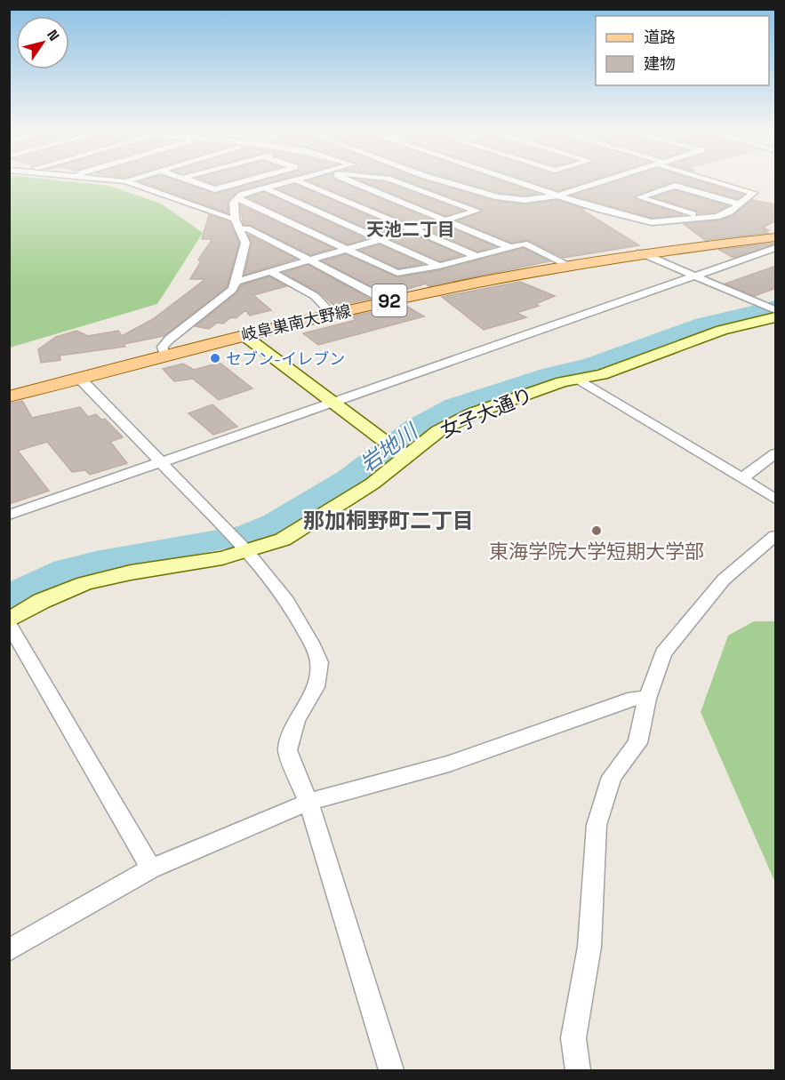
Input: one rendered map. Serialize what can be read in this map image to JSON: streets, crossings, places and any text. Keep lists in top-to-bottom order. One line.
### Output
{"streets":{"main road":["92","岐阜巣南大野線"],"street":["女子大通り"]},"districts":["天池二丁目","那加桐野町二丁目"],"water":["岩地川"],"places":["セブン-イレブン","東海学院大学短期大学部"],"legend":["道路","建物"],"north":"top right"}
